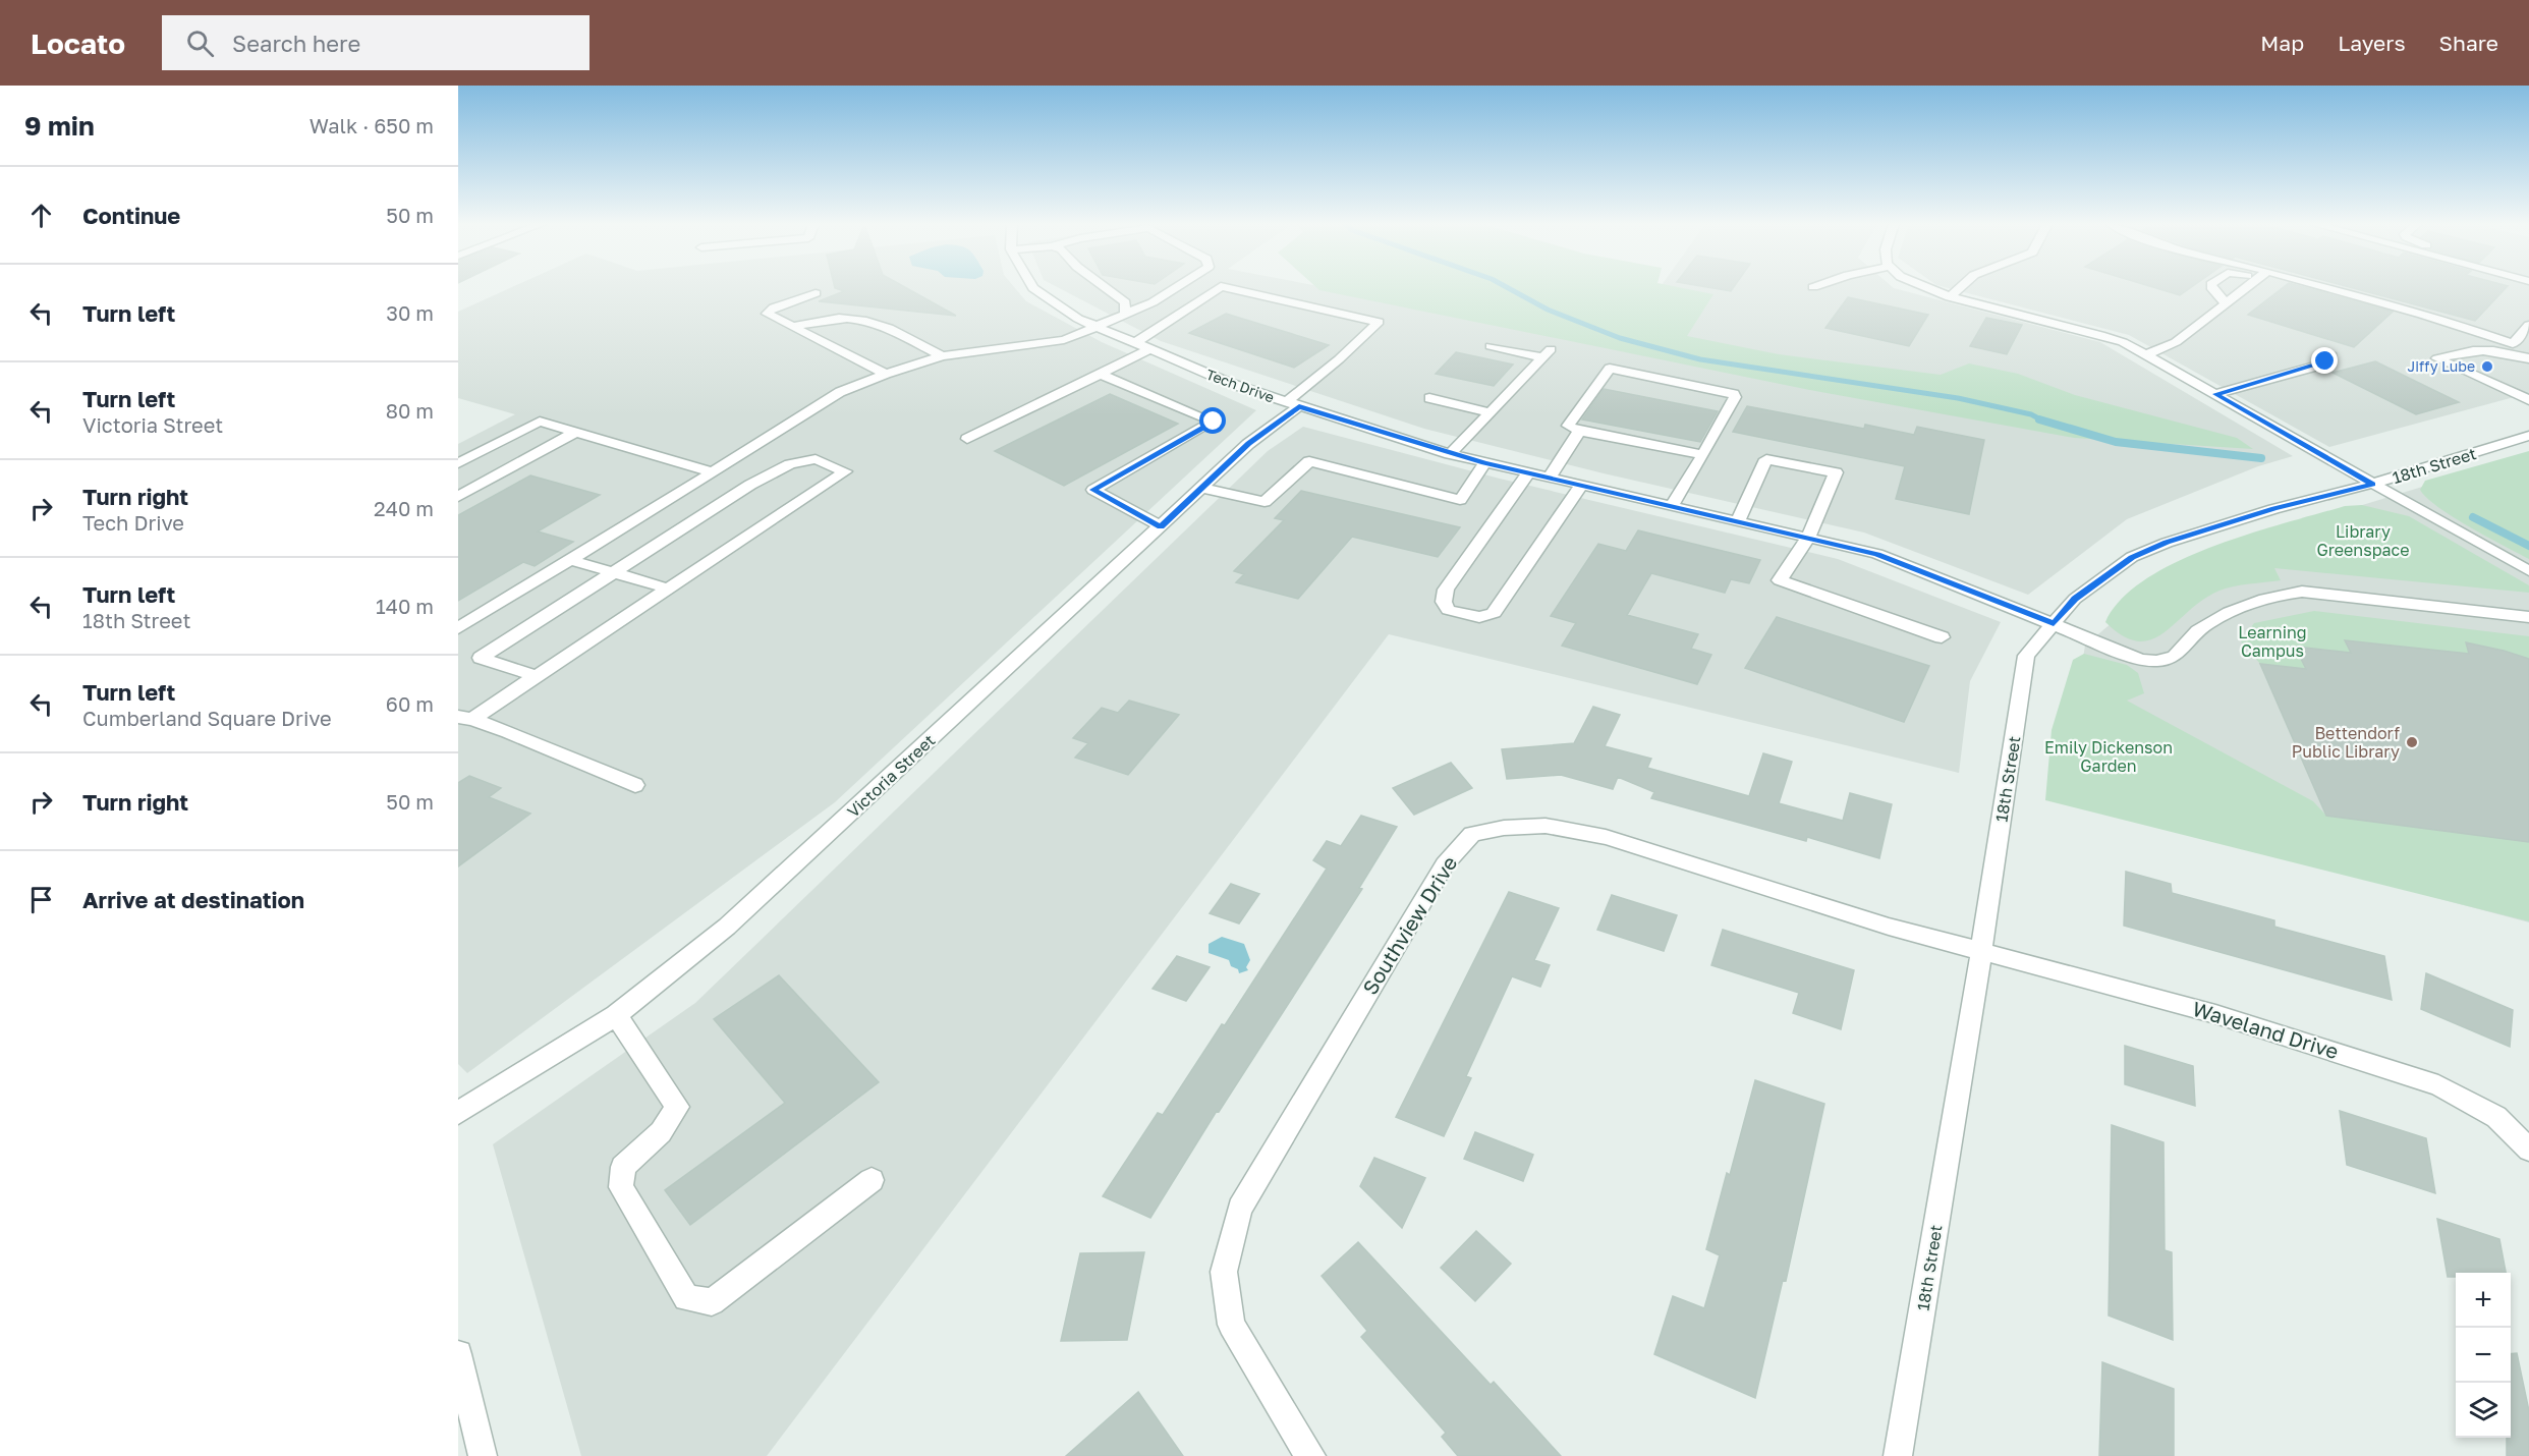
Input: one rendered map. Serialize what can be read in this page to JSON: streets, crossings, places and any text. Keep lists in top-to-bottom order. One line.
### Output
{"streets":{"street":["Tech Drive","18th Street","Victoria Street","Southview Drive","Waveland Drive"]},"crossings":[["Tech Drive","18th Street"],["Tech Drive","Victoria Street"],["18th Street","Southview Drive"],["18th Street","Waveland Drive"],["Southview Drive","Waveland Drive"]],"parks":["Library Greenspace","Learning Campus","Emily Dickenson Garden"],"places":["Jiffy Lube","Bettendorf Public Library"],"page":{"header":"Locato","search":"Search here","nav":["Map","Layers","Share"],"heading":["9 min","Walk · 650 m"],"list":[["Continue","50 m"],["Turn left","30 m"],["Turn left","Victoria Street","80 m"],["Turn right","Tech Drive","240 m"],["Turn left","18th Street","140 m"],["Turn left","Cumberland Square Drive","60 m"],["Turn right","50 m"],"Arrive at destination"],"map_buttons":["+","−"]}}
